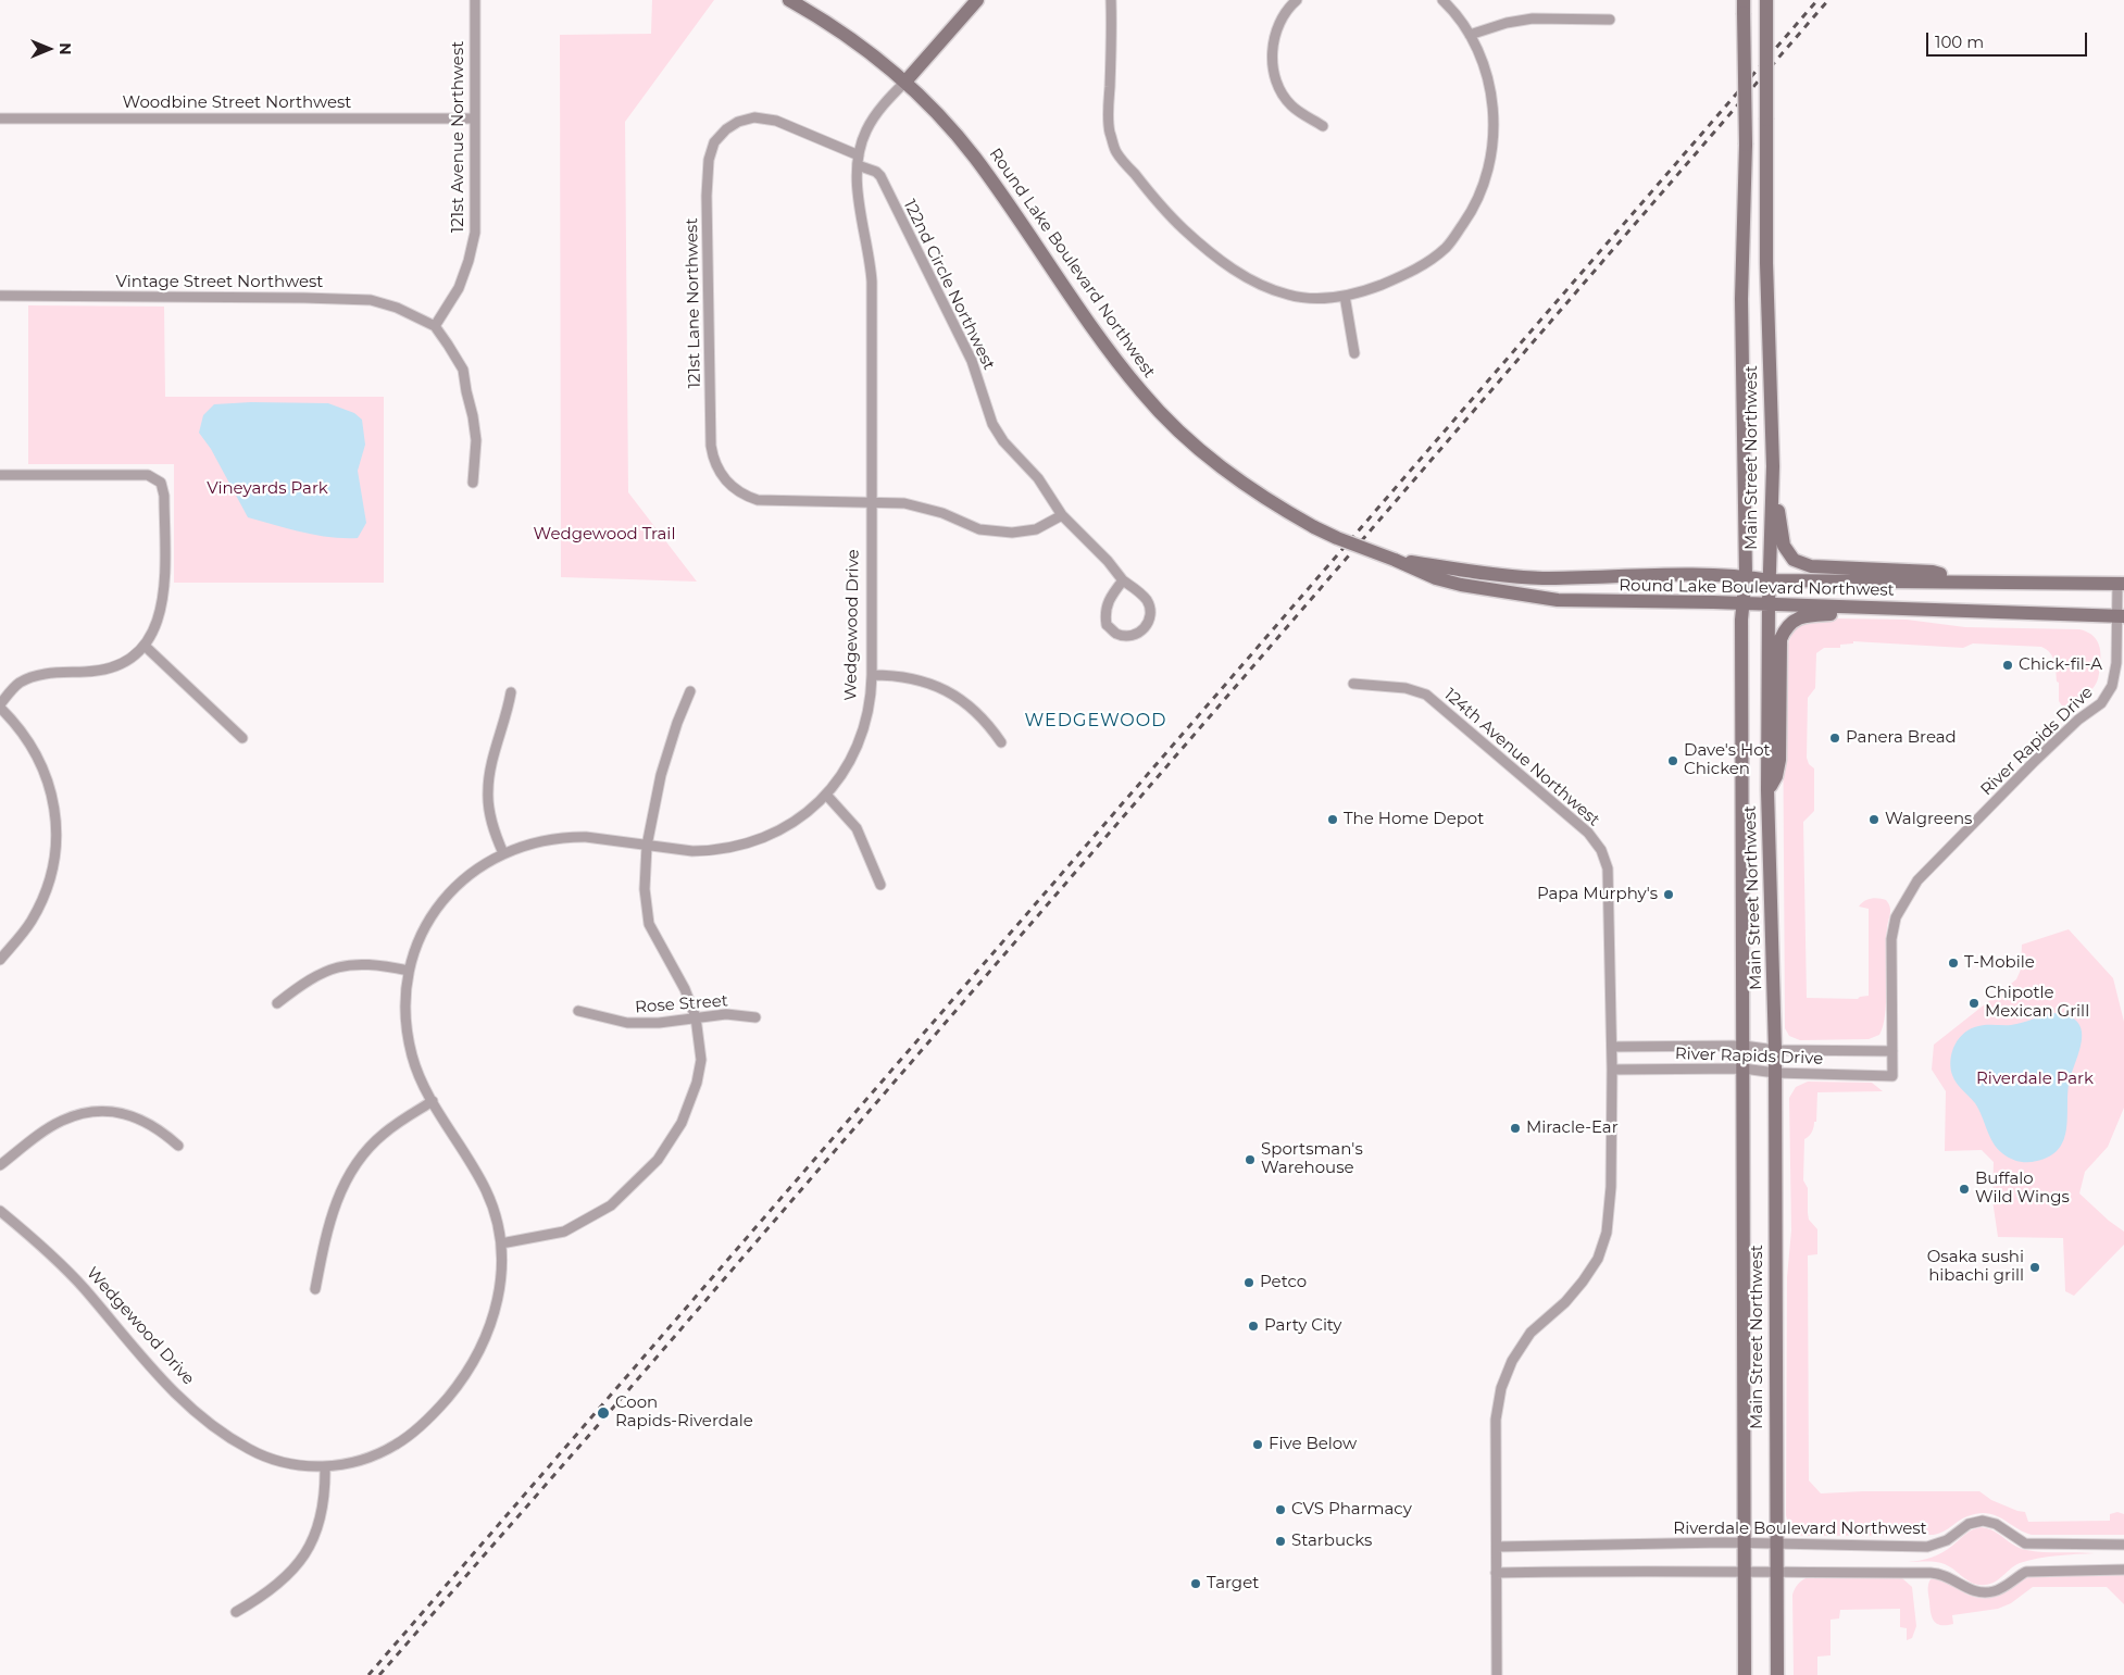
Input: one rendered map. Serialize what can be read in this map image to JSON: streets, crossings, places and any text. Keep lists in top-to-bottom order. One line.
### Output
{"streets":{"main road":["Round Lake Boulevard Northwest","Main Street Northwest","Wedgewood Drive"],"street":["Woodbine Street Northwest","121st Avenue Northwest","Vintage Street Northwest","122nd Circle Northwest","121st Lane Northwest","River Rapids Drive","124th Avenue Northwest","Rose Street","Riverdale Boulevard Northwest"]},"crossings":[["Woodbine Street Northwest","121st Avenue Northwest"],["121st Avenue Northwest","Vintage Street Northwest"],["Round Lake Boulevard Northwest","Main Street Northwest"],["Round Lake Boulevard Northwest","Wedgewood Drive"],["Round Lake Boulevard Northwest","River Rapids Drive"],["122nd Circle Northwest","121st Lane Northwest"],["122nd Circle Northwest","Wedgewood Drive"],["121st Lane Northwest","Wedgewood Drive"],["Main Street Northwest","River Rapids Drive"],["Main Street Northwest","Riverdale Boulevard Northwest"],["River Rapids Drive","124th Avenue Northwest"]],"districts":["WEDGEWOOD"],"parks":["Vineyards Park","Wedgewood Trail","Riverdale Park"],"places":["Chick-fil-A","Panera Bread","Dave's Hot Chicken","The Home Depot","Walgreens","Papa Murphy's","T-Mobile","Chipotle Mexican Grill","Miracle-Ear","Sportsman's Warehouse","Buffalo Wild Wings","Osaka sushi hibachi grill","Petco","Party City","Coon Rapids-Riverdale","Five Below","CVS Pharmacy","Starbucks","Target"],"scale_bar":"100 m","north":"right"}
